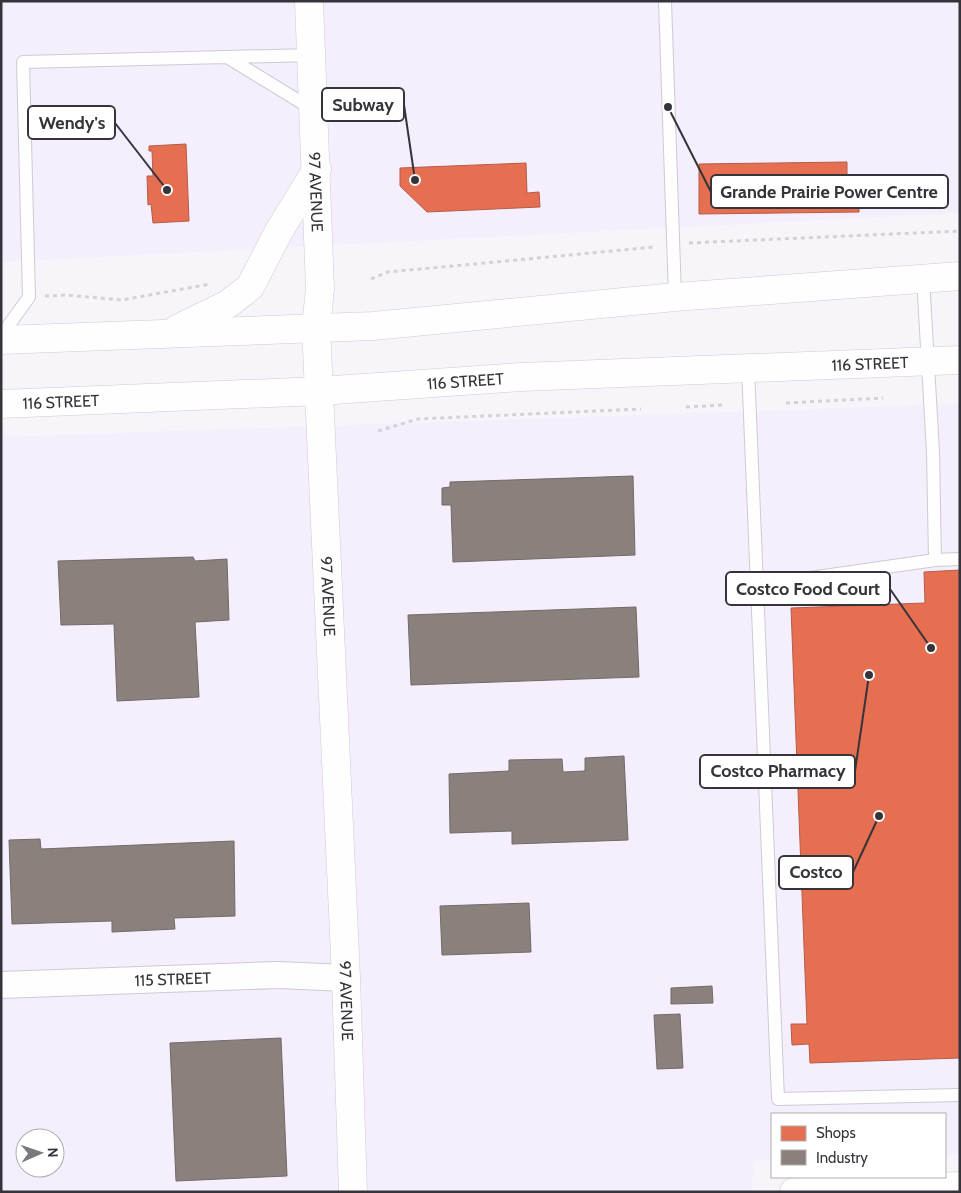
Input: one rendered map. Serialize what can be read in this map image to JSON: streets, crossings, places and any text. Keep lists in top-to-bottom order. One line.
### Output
{"streets":{"main road":["97 AVENUE","116 STREET"],"street":["115 STREET"]},"crossings":[["97 AVENUE","116 STREET"],["97 AVENUE","115 STREET"]],"places":["Grande Prairie Power Centre","Subway","Wendy's","Costco Food Court","Costco Pharmacy","Costco"],"legend":["Shops","Industry"],"north":"right"}
